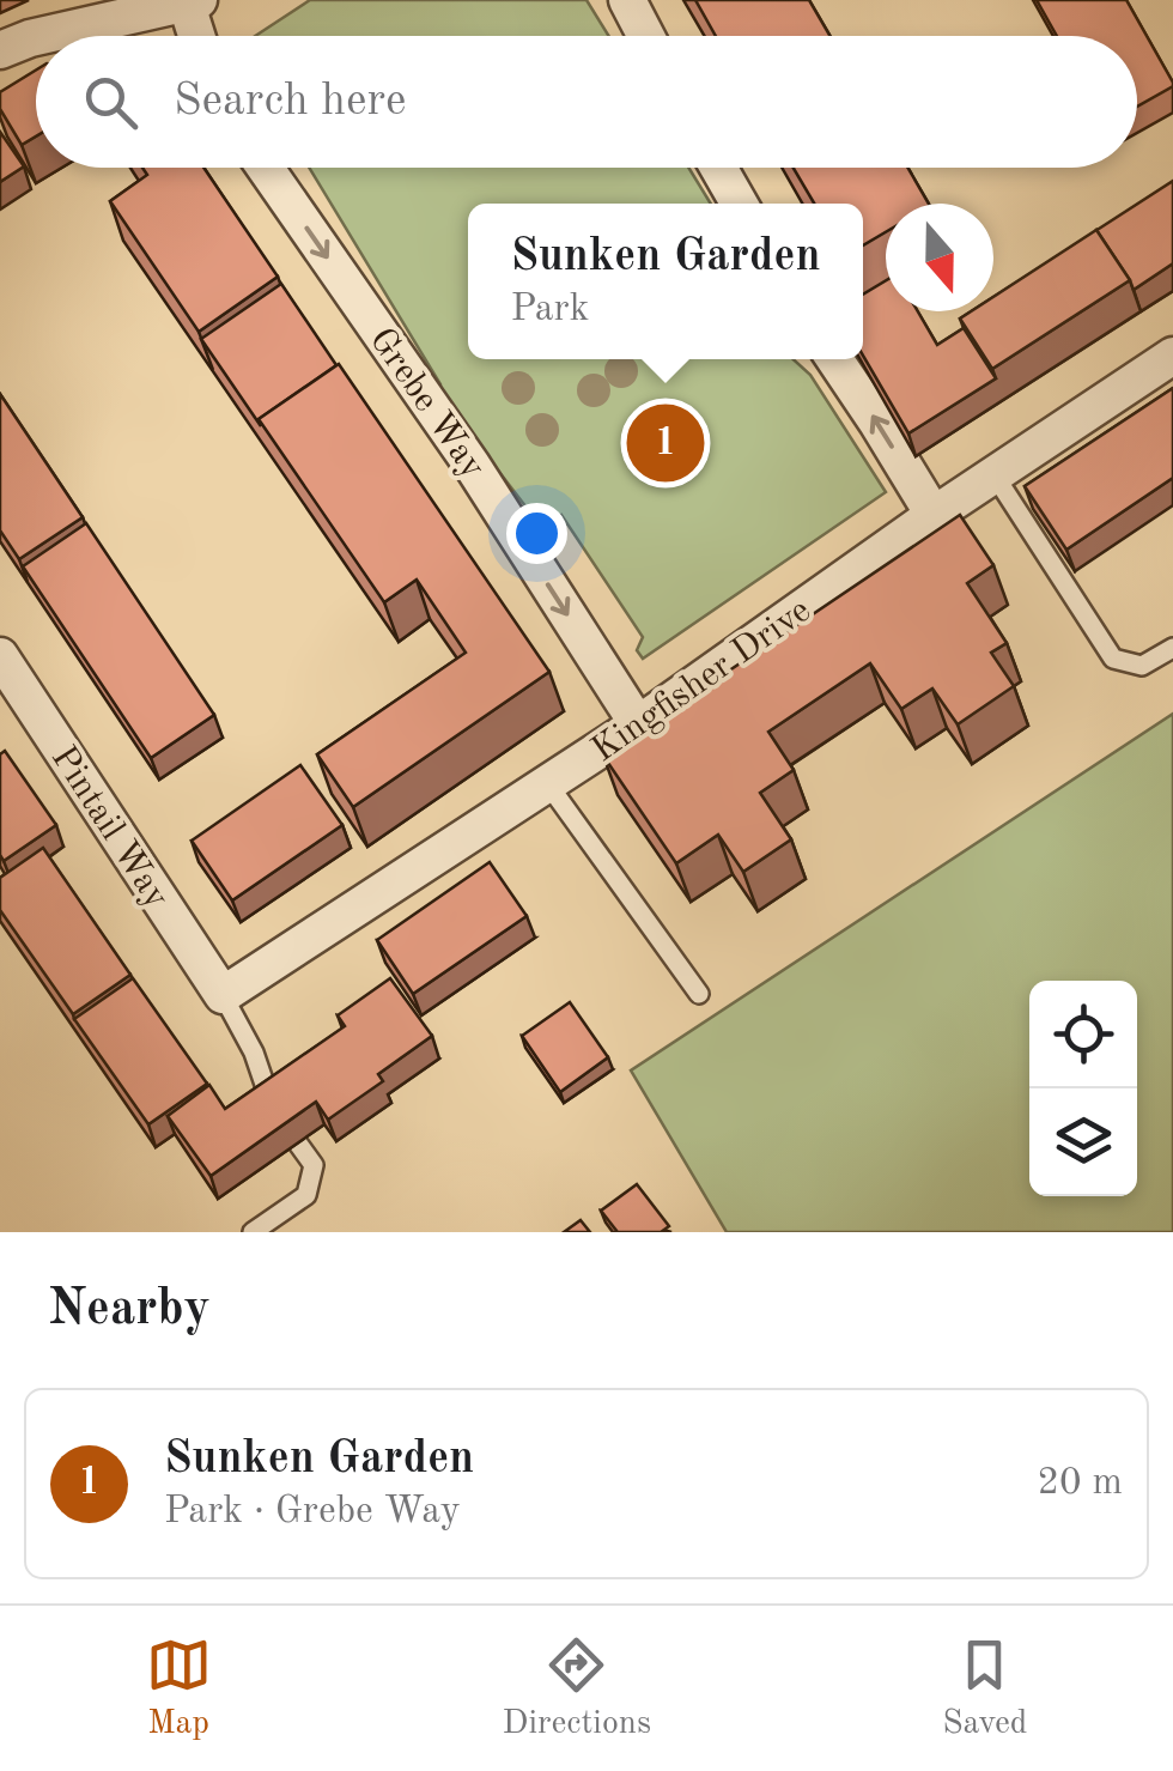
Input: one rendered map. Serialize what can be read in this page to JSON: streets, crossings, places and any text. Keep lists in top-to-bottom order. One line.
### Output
{"streets":{"street":["Grebe Way","Kingfisher Drive","Pintail Way"]},"crossings":[["Grebe Way","Kingfisher Drive"],["Kingfisher Drive","Pintail Way"]],"one_way":["Grebe Way"],"north":"bottom","page":{"search":"Search here","popup":["Sunken Garden","Park"],"pins":"1","heading":"Nearby","list":[{"mark":"1","name":"Sunken Garden","note":"Park · Grebe Way","value":"20 m"}],"nav":["Map","Directions","Saved"]}}
